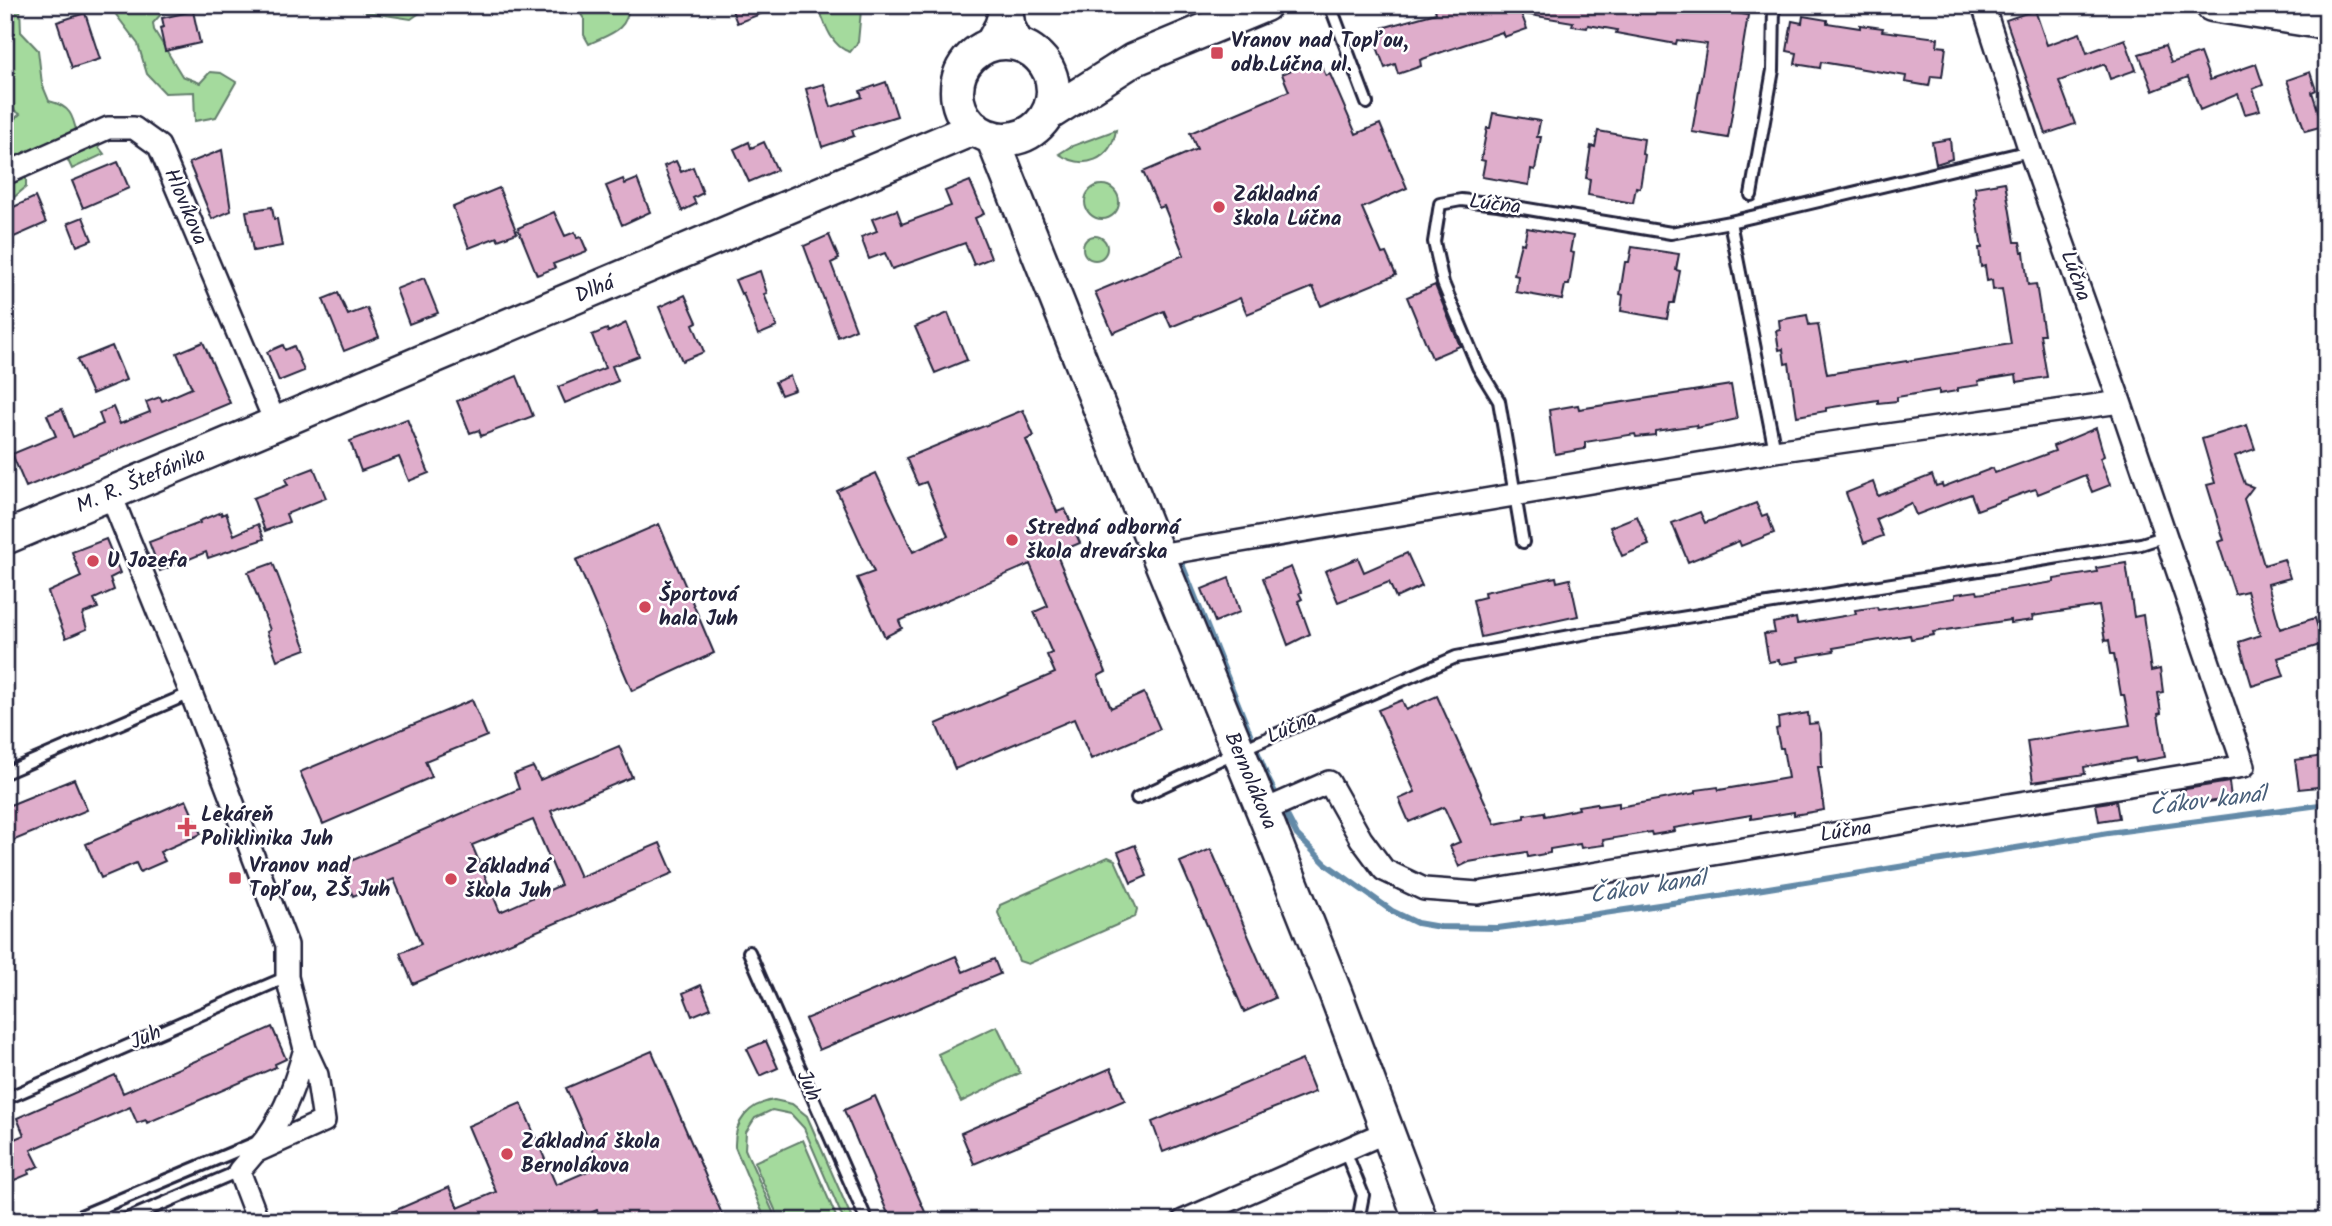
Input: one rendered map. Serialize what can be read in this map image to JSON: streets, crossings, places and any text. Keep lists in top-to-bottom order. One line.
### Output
{"streets":{"street":["Lúčna","Hlovíkova","Dlhá","M. R. Štefánika","Bernolákova"],"lane":["Juh"]},"crossings":[["Lúčna","Bernolákova"],["Hlovíkova","Dlhá"],["Hlovíkova","M. R. Štefánika"],["Dlhá","M. R. Štefánika"],["Dlhá","Bernolákova"]],"water":["Čákov kanál"],"places":{"transit":["Vranov nad Topľou, odb.Lúčna ul.","Vranov nad Topľou, ZŠ Juh"],"other":["Základná škola Lúčna","Stredná odborná škola drevárska","U Jozefa","Športová hala Juh","Základná škola Juh","Základná škola Bernolákova"],"health":["Lekáreň Poliklinika Juh"]}}
